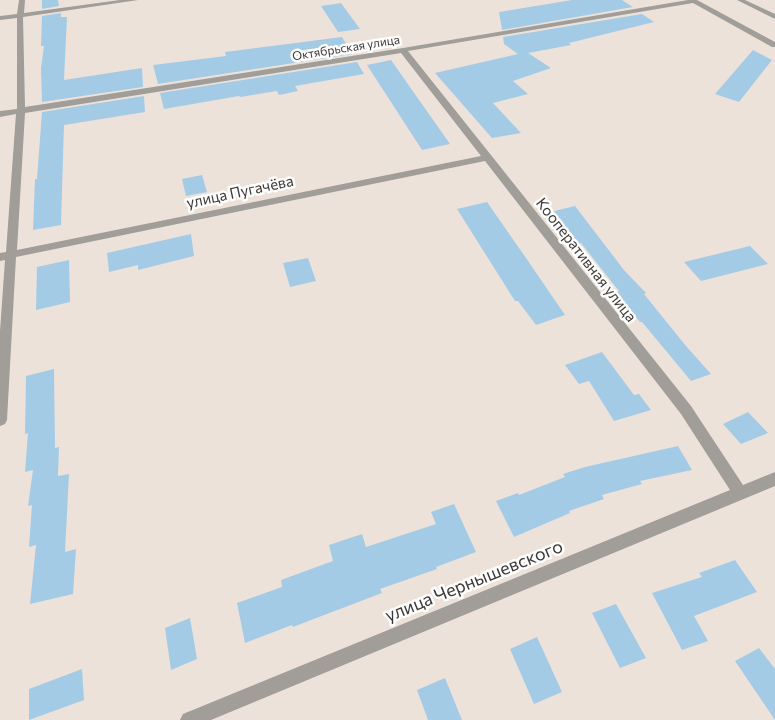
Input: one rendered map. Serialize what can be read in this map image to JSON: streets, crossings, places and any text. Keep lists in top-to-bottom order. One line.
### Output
{"streets":{"street":["Октябрьская улица","улица Пугачёва","Кооперативная улица","улица Чернышевского"]},"crossings":[["Октябрьская улица","Кооперативная улица"],["улица Пугачёва","Кооперативная улица"],["Кооперативная улица","улица Чернышевского"]]}
